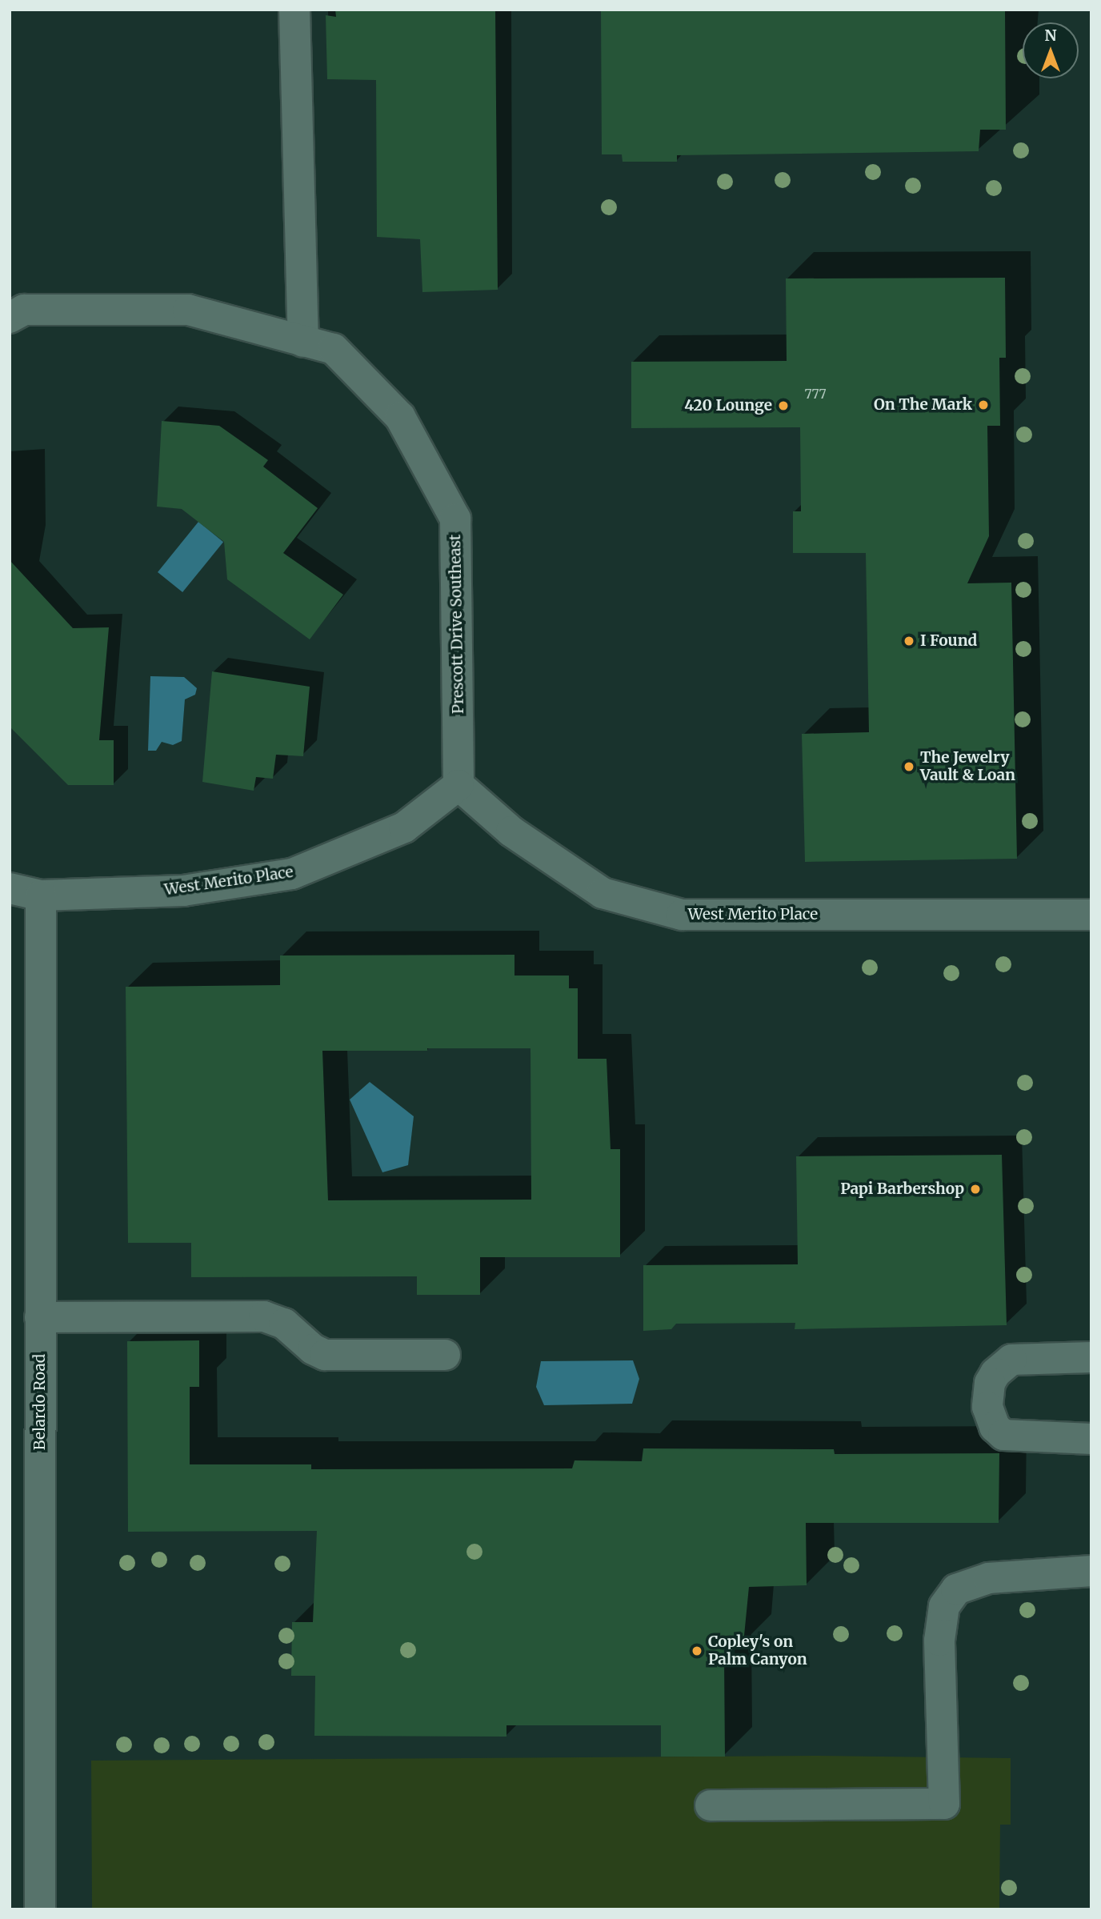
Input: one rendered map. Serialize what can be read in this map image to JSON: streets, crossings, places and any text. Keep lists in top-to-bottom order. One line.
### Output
{"streets":{"street":["Prescott Drive Southeast","West Merito Place","Belardo Road"]},"crossings":[["Prescott Drive Southeast","West Merito Place"],["West Merito Place","Belardo Road"]],"places":["On The Mark","420 Lounge","I Found","The Jewelry Vault & Loan","Papi Barbershop","Copley's on Palm Canyon"],"house_numbers":["777"],"north":"top"}
